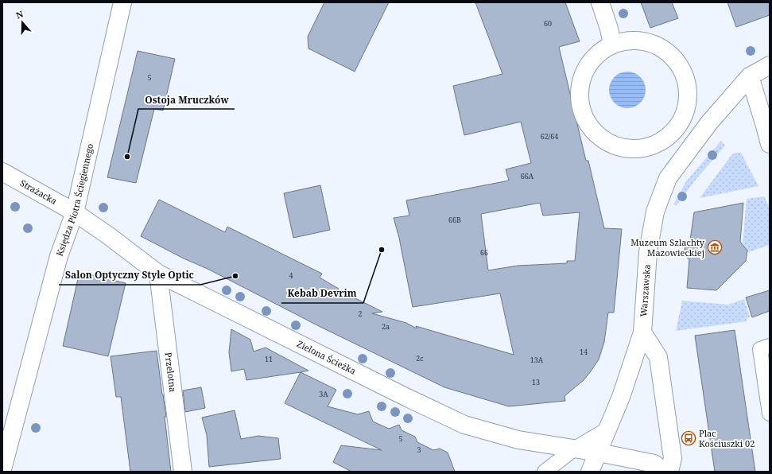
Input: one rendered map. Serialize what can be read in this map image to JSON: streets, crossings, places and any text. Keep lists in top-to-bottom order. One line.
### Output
{"streets":{"street":["Strażacka","Księdza Piotra Ściegiennego","Warszawska","Zielona Ścieżka","Przelotna"]},"crossings":[["Strażacka","Księdza Piotra Ściegiennego"],["Strażacka","Zielona Ścieżka"],["Księdza Piotra Ściegiennego","Zielona Ścieżka"],["Warszawska","Zielona Ścieżka"],["Zielona Ścieżka","Przelotna"]],"places":{"other":["Ostoja Mruczków","Kebab Devrim","Salon Optyczny Style Optic"],"museum":["Muzeum Szlachty Mazowieckiej"],"bus stop":["Plac Kościuszki 02"]},"house_numbers":["60","5","62/64","66A","66B","66","4","2","2a","14","2c","11","13A","13","3A","5","3"],"north":"top"}
